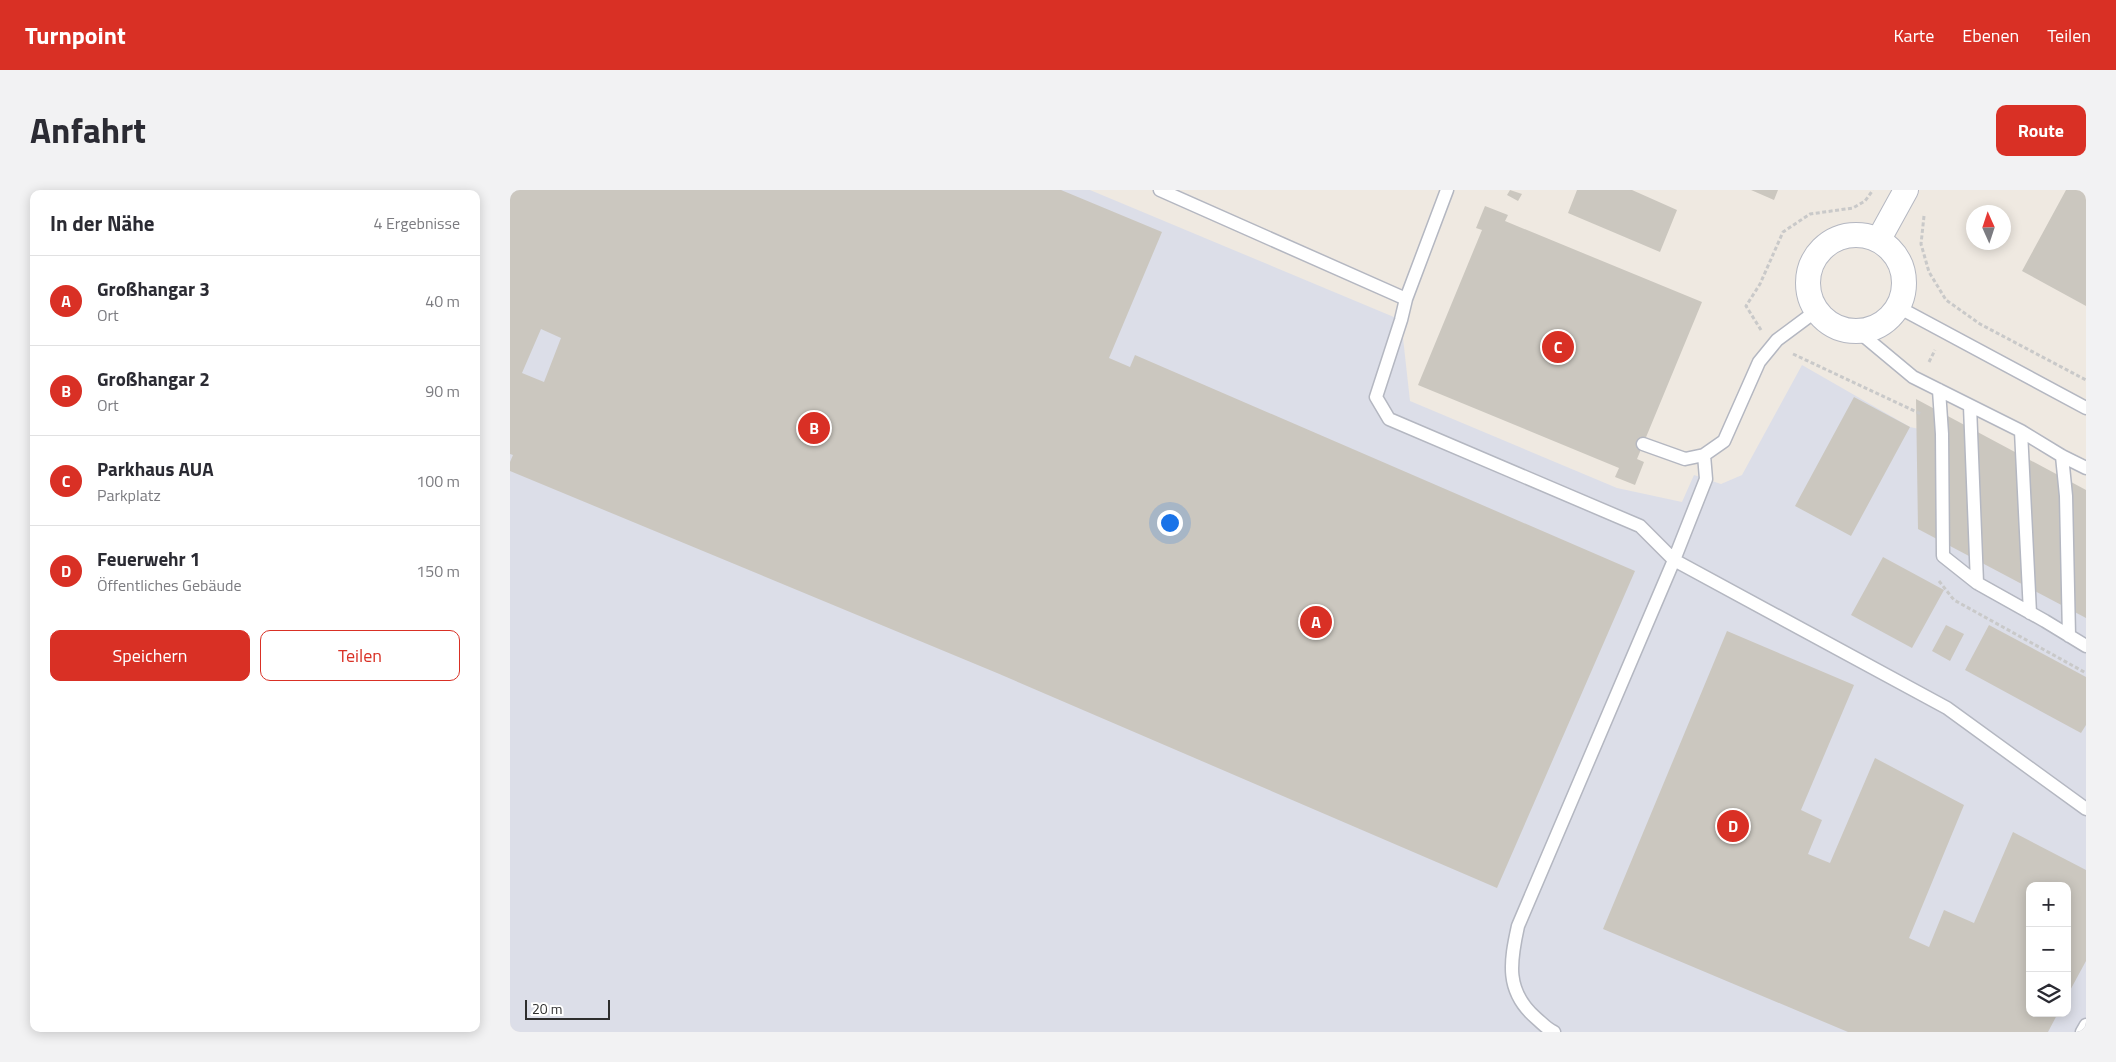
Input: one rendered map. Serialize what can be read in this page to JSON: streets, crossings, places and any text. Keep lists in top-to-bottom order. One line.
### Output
{"scale_bar":"20 m","north":"top","page":{"header":"Turnpoint","nav":["Karte","Ebenen","Teilen"],"title":"Anfahrt","buttons":["Route",["Speichern","Teilen"]],"heading":["In der Nähe","4 Ergebnisse"],"list":[{"mark":"A","name":"Großhangar 3","note":"Ort","value":"40 m"},{"mark":"B","name":"Großhangar 2","note":"Ort","value":"90 m"},{"mark":"C","name":"Parkhaus AUA","note":"Parkplatz","value":"100 m"},{"mark":"D","name":"Feuerwehr 1","note":"Öffentliches Gebäude","value":"150 m"}],"pins":["C","B","A","D"],"map_buttons":["+","−"],"scale":"20 m"}}
